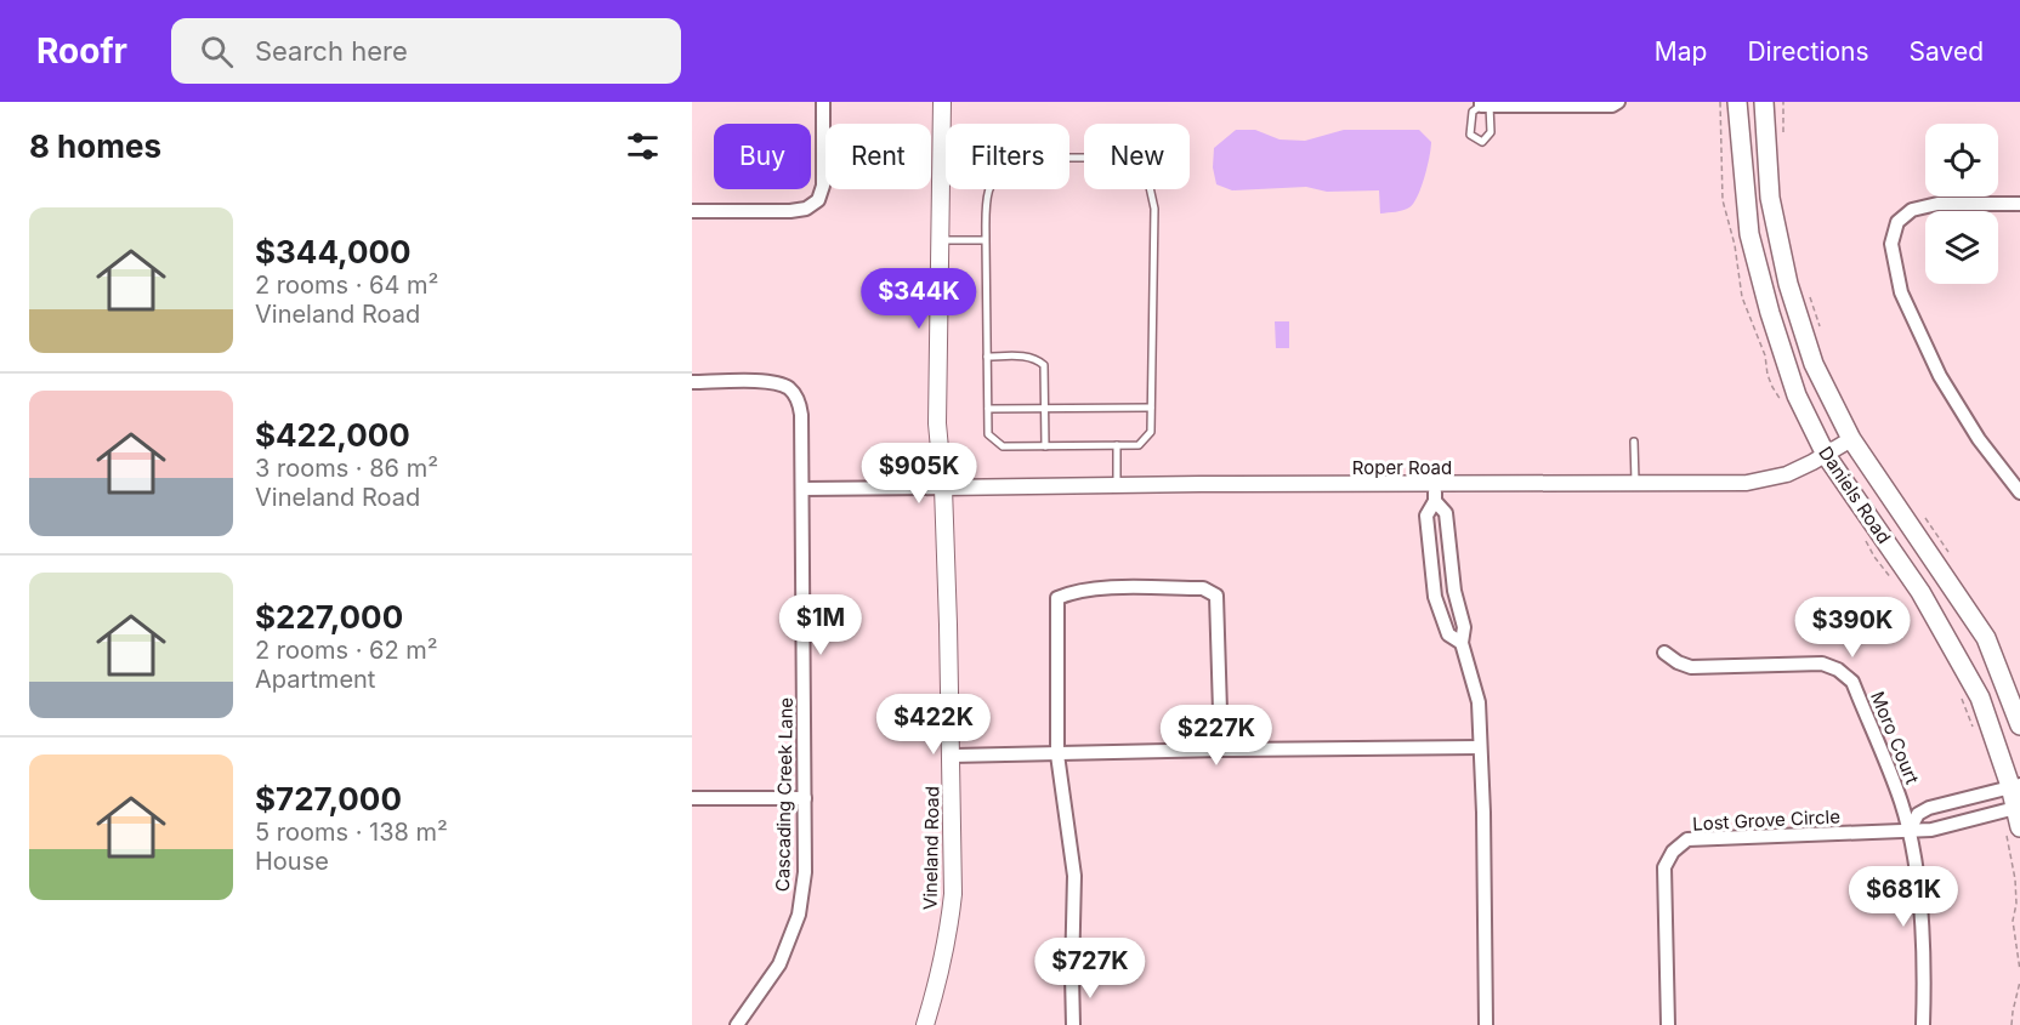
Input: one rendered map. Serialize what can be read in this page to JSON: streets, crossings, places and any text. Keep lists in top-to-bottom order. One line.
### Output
{"streets":{"main road":["Daniels Road","Vineland Road"],"street":["Roper Road","Moro Court","Cascading Creek Lane","Lost Grove Circle"]},"crossings":[["Roper Road","Daniels Road"],["Roper Road","Vineland Road"],["Daniels Road","Lost Grove Circle"],["Moro Court","Lost Grove Circle"]],"page":{"header":"Roofr","search":"Search here","nav":["Map","Directions","Saved"],"heading":"8 homes","chip":["Buy","Rent","Filters","New"],"list":[{"name":"$344,000","note":"2 rooms · 64 m² · Vineland Road"},{"name":"$422,000","note":"3 rooms · 86 m² · Vineland Road"},{"name":"$227,000","note":"2 rooms · 62 m² · Apartment"},{"name":"$727,000","note":"5 rooms · 138 m² · House"}],"price":["$344K","$905K","$1M","$390K","$422K","$227K","$681K","$727K"]}}
